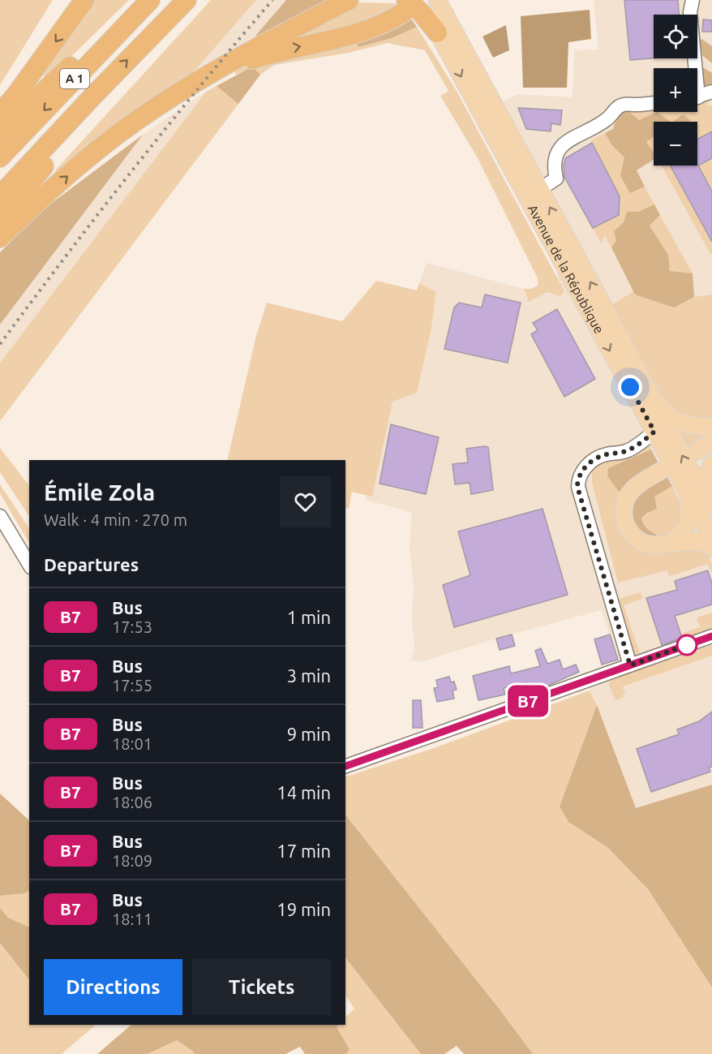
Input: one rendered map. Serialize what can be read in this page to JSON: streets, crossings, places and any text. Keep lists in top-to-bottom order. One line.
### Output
{"streets":{"highway":["A 1"],"main road":["Avenue de la République"]},"lines":["bus line B7"],"page":{"on_map":"B7","map_buttons":["+","−"],"heading":[["Émile Zola","Walk · 4 min · 270 m"],"Departures"],"list":[{"mark":"B7","name":"Bus","note":"17:53","value":"1 min"},{"mark":"B7","name":"Bus","note":"17:55","value":"3 min"},{"mark":"B7","name":"Bus","note":"18:01","value":"9 min"},{"mark":"B7","name":"Bus","note":"18:06","value":"14 min"},{"mark":"B7","name":"Bus","note":"18:09","value":"17 min"},{"mark":"B7","name":"Bus","note":"18:11","value":"19 min"}],"buttons":["Directions","Tickets"]}}
